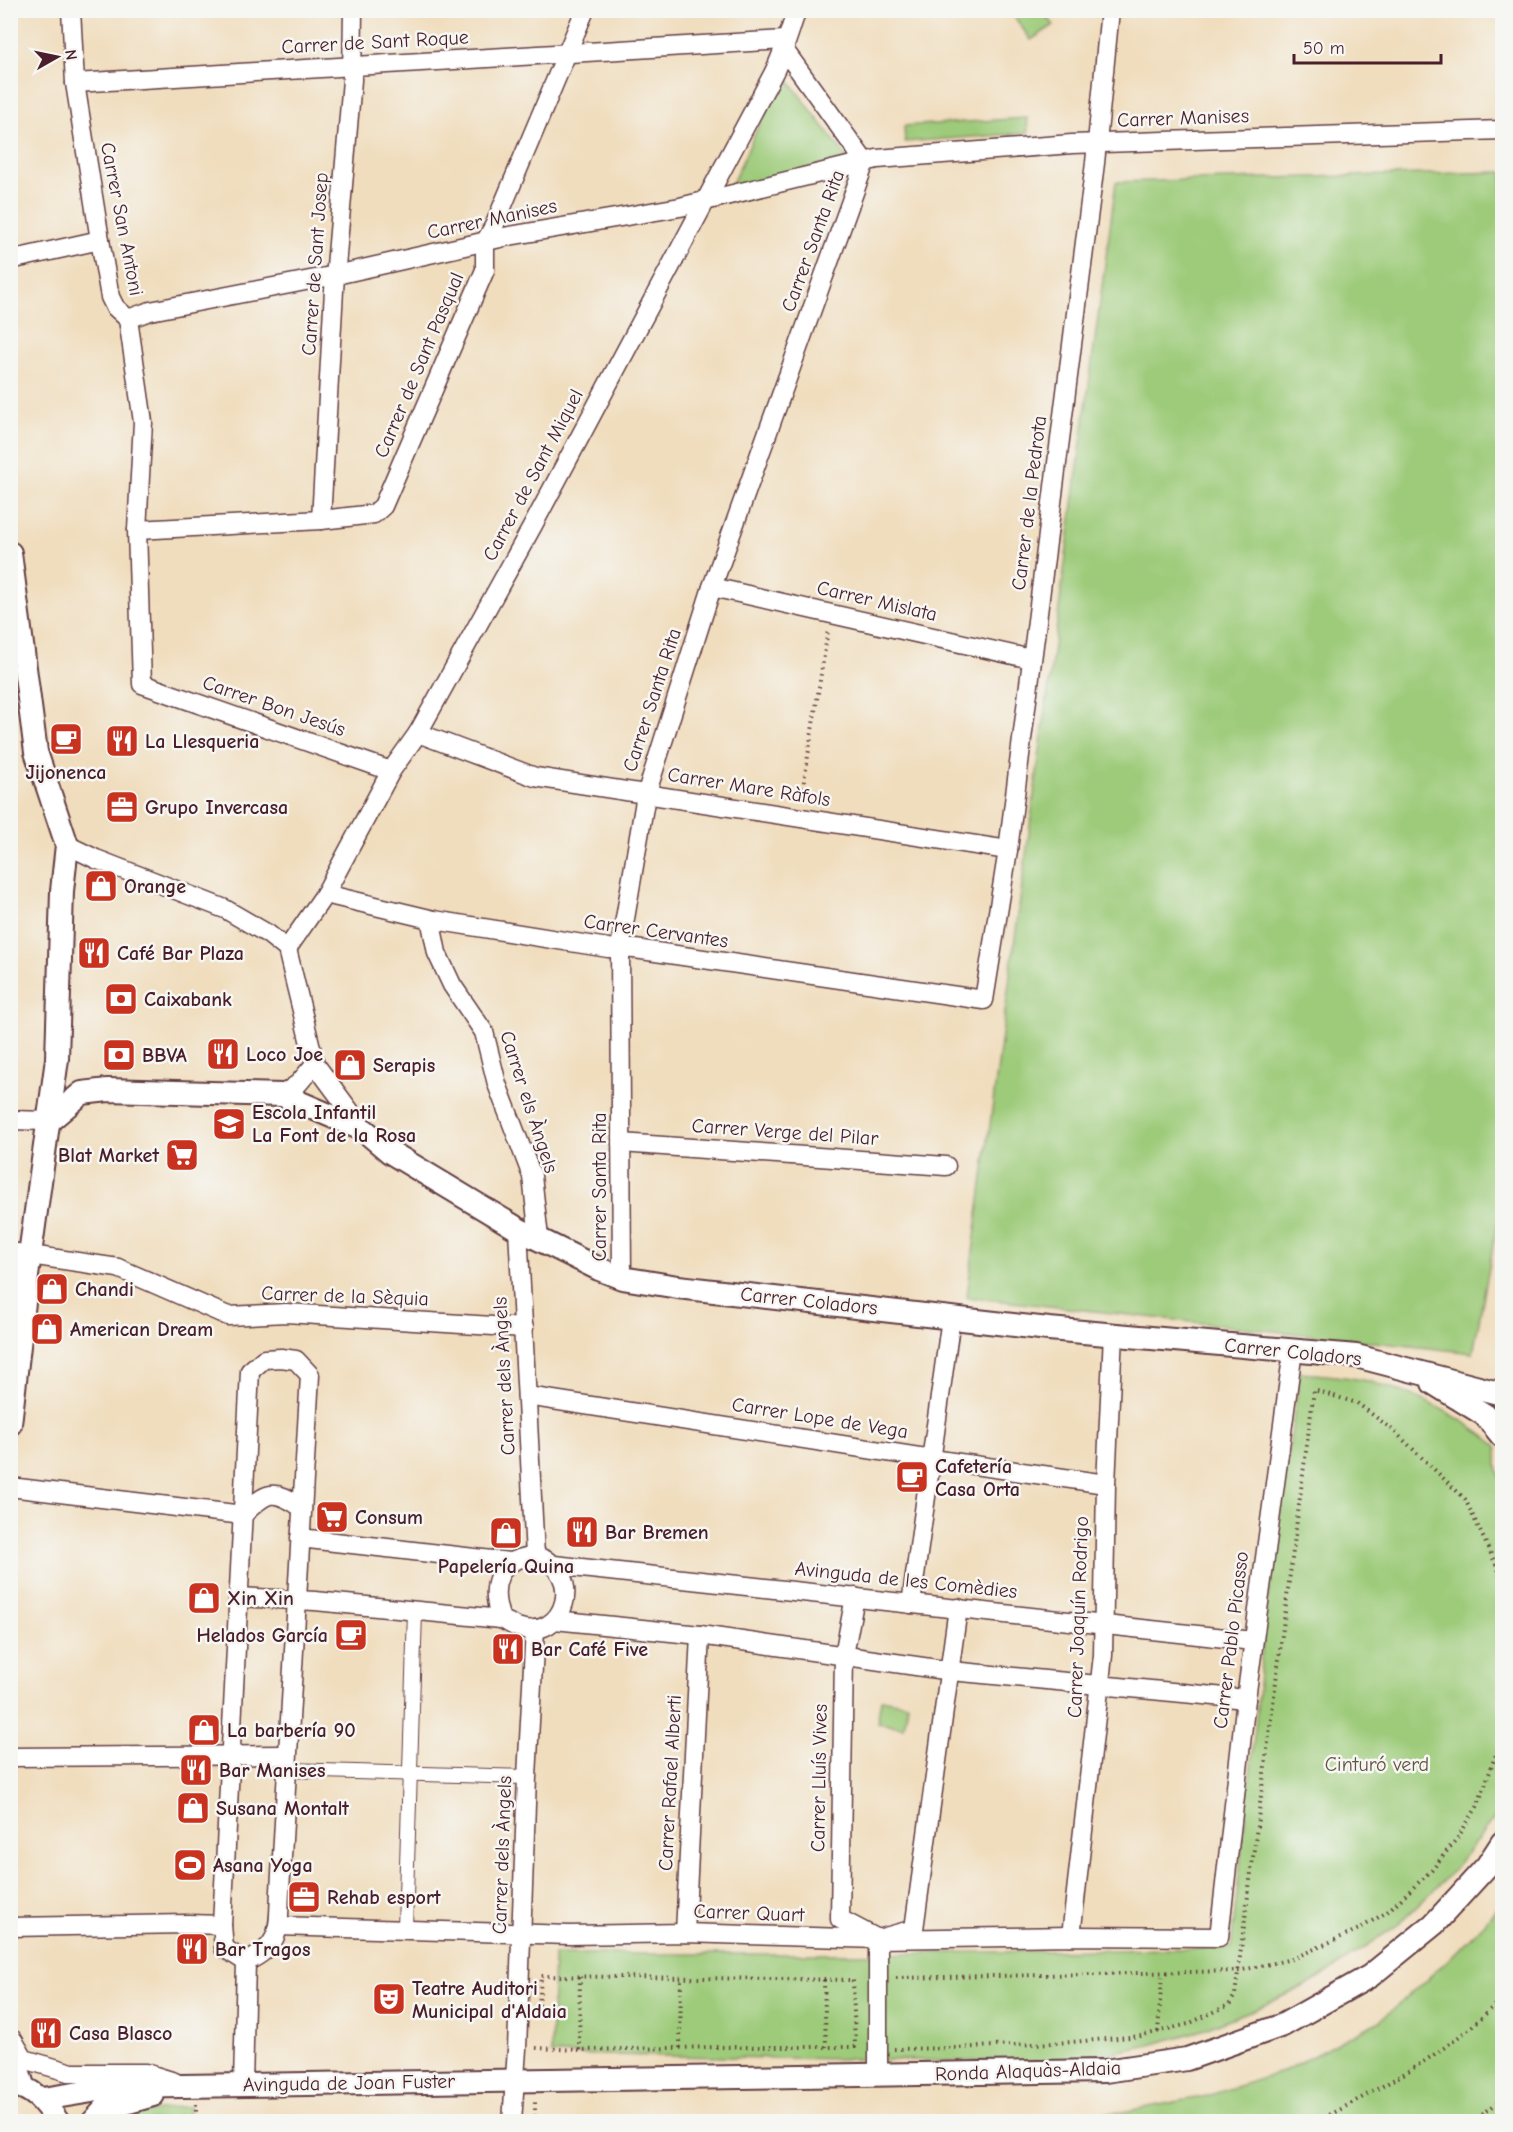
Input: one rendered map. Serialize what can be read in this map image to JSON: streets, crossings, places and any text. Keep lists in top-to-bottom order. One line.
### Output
{"streets":{"street":["Carrer de Sant Roque","Carrer Manises","Carrer San Antoni","Carrer Santa Rita","Carrer de Sant Josep","Carrer de Sant Pasqual","Carrer de Sant Miquel","Carrer de la Pedrota","Carrer Mislata","Carrer Bon Jesús","Carrer Mare Ràfols","Carrer Cervantes","Carrer els Àngels","Carrer Verge del Pilar","Carrer de la Sèquia","Carrer Coladors","Carrer dels Àngels","Carrer Lope de Vega","Avinguda de les Comèdies","Carrer Joaquín Rodrigo","Carrer Pablo Picasso","Carrer Lluís Vives","Carrer Rafael Alberti","Carrer Quart","Ronda Alaquàs-Aldaia","Avinguda de Joan Fuster"]},"crossings":[["Carrer de Sant Roque","Carrer San Antoni"],["Carrer de Sant Roque","Carrer de Sant Josep"],["Carrer de Sant Roque","Carrer de Sant Pasqual"],["Carrer de Sant Roque","Carrer de Sant Miquel"],["Carrer Manises","Carrer San Antoni"],["Carrer Manises","Carrer Santa Rita"],["Carrer Manises","Carrer de Sant Josep"],["Carrer Manises","Carrer de Sant Pasqual"],["Carrer Manises","Carrer de Sant Miquel"],["Carrer Manises","Carrer de la Pedrota"],["Carrer San Antoni","Carrer de Sant Pasqual"],["Carrer San Antoni","Carrer Bon Jesús"],["Carrer Santa Rita","Carrer Mislata"],["Carrer Santa Rita","Carrer Mare Ràfols"],["Carrer Santa Rita","Carrer Cervantes"],["Carrer Santa Rita","Carrer Verge del Pilar"],["Carrer Santa Rita","Carrer Coladors"],["Carrer de Sant Josep","Carrer de Sant Pasqual"],["Carrer de Sant Miquel","Carrer Bon Jesús"],["Carrer de Sant Miquel","Carrer Mare Ràfols"],["Carrer de Sant Miquel","Carrer Cervantes"],["Carrer de la Pedrota","Carrer Mislata"],["Carrer de la Pedrota","Carrer Mare Ràfols"],["Carrer de la Pedrota","Carrer Cervantes"],["Carrer Cervantes","Carrer els Àngels"],["Carrer els Àngels","Carrer Coladors"],["Carrer de la Sèquia","Carrer dels Àngels"],["Carrer Coladors","Carrer dels Àngels"],["Carrer Coladors","Carrer Joaquín Rodrigo"],["Carrer Coladors","Carrer Pablo Picasso"],["Carrer dels Àngels","Carrer Lope de Vega"],["Carrer dels Àngels","Avinguda de les Comèdies"],["Carrer dels Àngels","Carrer Quart"],["Carrer dels Àngels","Ronda Alaquàs-Aldaia"],["Carrer dels Àngels","Avinguda de Joan Fuster"],["Carrer Lope de Vega","Carrer Joaquín Rodrigo"],["Avinguda de les Comèdies","Carrer Joaquín Rodrigo"],["Avinguda de les Comèdies","Carrer Pablo Picasso"],["Avinguda de les Comèdies","Carrer Lluís Vives"],["Carrer Joaquín Rodrigo","Carrer Quart"],["Carrer Pablo Picasso","Carrer Quart"],["Carrer Lluís Vives","Carrer Quart"],["Carrer Rafael Alberti","Carrer Quart"],["Ronda Alaquàs-Aldaia","Avinguda de Joan Fuster"]],"parks":["Cinturó verd"],"places":{"cafe":["Jijonenca","Cafetería Casa Orta","Helados García"],"restaurant":["La Llesqueria","Café Bar Plaza","Loco Joe","Bar Bremen","Bar Café Five","Bar Manises","Bar Tragos","Casa Blasco"],"office":["Grupo Invercasa","Rehab esport"],"shop":["Orange","Serapis","Chandi","American Dream","Papelería Quina","Xin Xin","La barbería 90","Susana Montalt"],"bank":["Caixabank","BBVA"],"school or university":["Escola Infantil La Font de la Rosa"],"supermarket":["Blat Market","Consum"],"sports":["Asana Yoga"],"theatre":["Teatre Auditori Municipal d'Aldaia"]},"scale_bar":"50 m","north":"right"}
